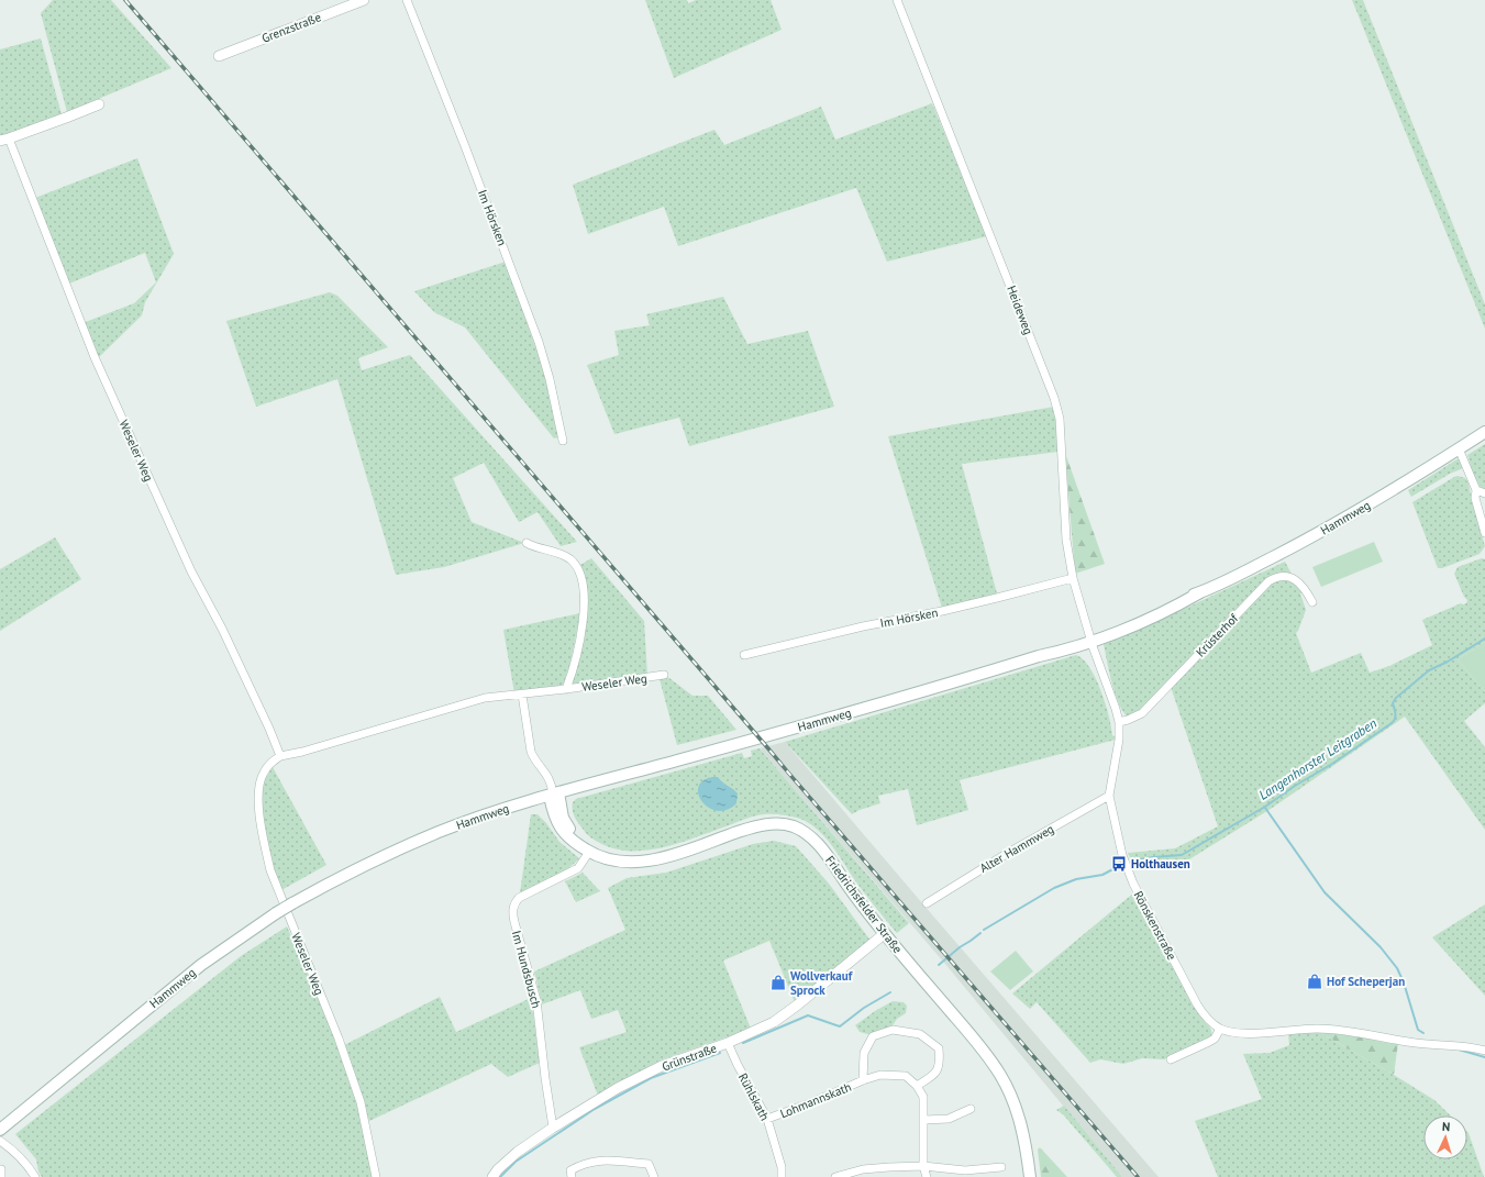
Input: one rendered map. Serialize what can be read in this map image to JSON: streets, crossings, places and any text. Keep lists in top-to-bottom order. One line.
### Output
{"streets":{"main road":["Hammweg","Friedrichsfelder Straße"],"street":["Grenzstraße","Im Hörsken","Heideweg","Weseler Weg","Krüsterhof","Alter Hammweg","Rönskenstraße","Im Hundsbusch","Grünstraße","Rühlskath","Lohmannskath"]},"crossings":[["Im Hörsken","Heideweg"],["Heideweg","Hammweg"],["Heideweg","Rönskenstraße"],["Hammweg","Rönskenstraße"],["Krüsterhof","Rönskenstraße"],["Alter Hammweg","Rönskenstraße"],["Friedrichsfelder Straße","Im Hundsbusch"],["Friedrichsfelder Straße","Grünstraße"],["Im Hundsbusch","Grünstraße"],["Grünstraße","Rühlskath"],["Rühlskath","Lohmannskath"]],"water":["Langenhorster Leitgraben"],"places":{"bus stop":["Holthausen"],"shop":["Hof Scheperjan","Wollverkauf Sprock"]},"north":"top"}
